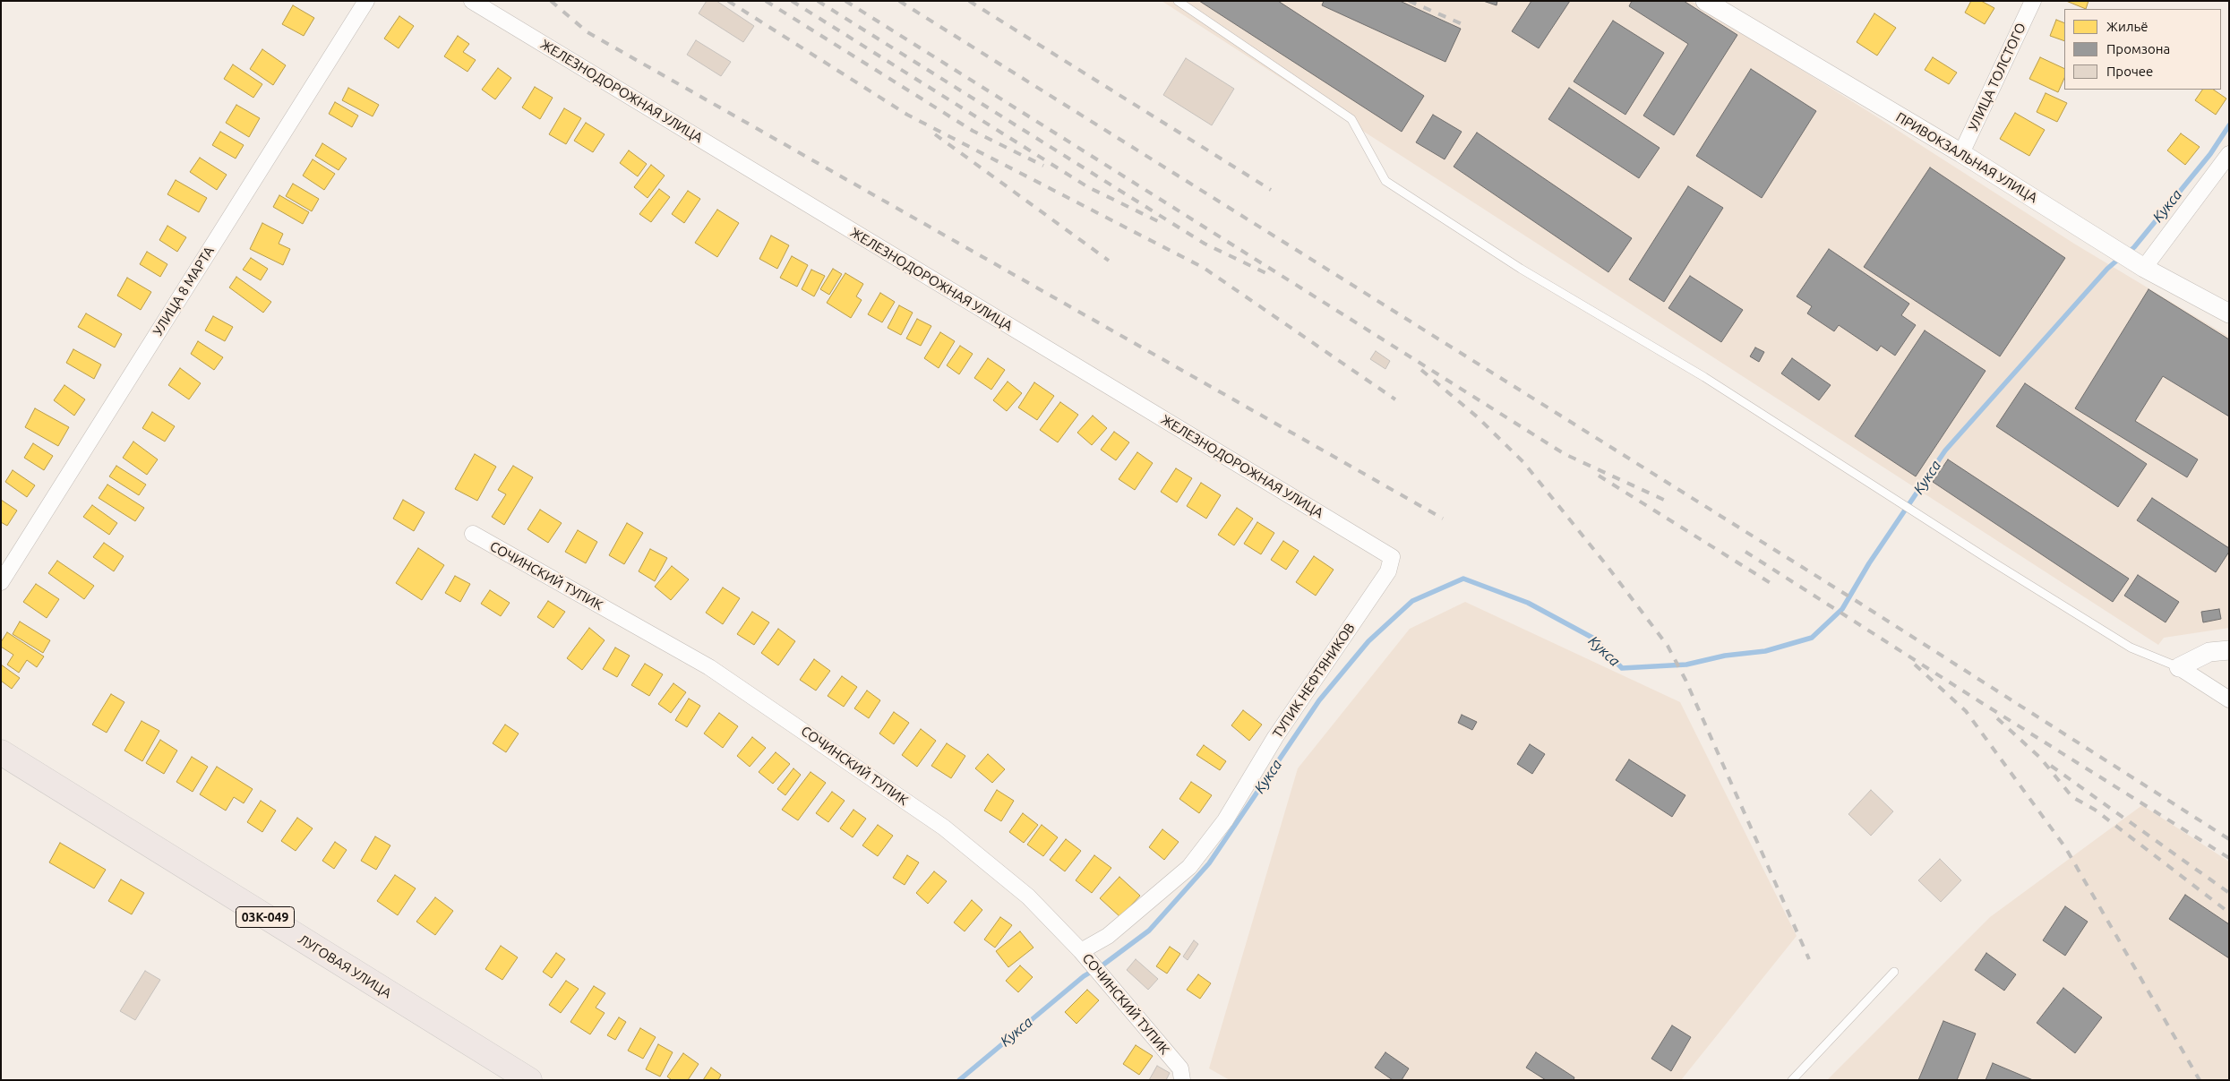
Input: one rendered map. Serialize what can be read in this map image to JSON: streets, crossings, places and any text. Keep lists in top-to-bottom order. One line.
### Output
{"streets":{"main road":["03К-049","ЛУГОВАЯ УЛИЦА"],"street":["УЛИЦА ТОЛСТОГО","ЖЕЛЕЗНОДОРОЖНАЯ УЛИЦА","ПРИВОКЗАЛЬНАЯ УЛИЦА","УЛИЦА 8 МАРТА","СОЧИНСКИЙ ТУПИК","ТУПИК НЕФТЯНИКОВ"]},"crossings":[["УЛИЦА ТОЛСТОГО","ПРИВОКЗАЛЬНАЯ УЛИЦА"],["ЖЕЛЕЗНОДОРОЖНАЯ УЛИЦА","ТУПИК НЕФТЯНИКОВ"],["СОЧИНСКИЙ ТУПИК","ТУПИК НЕФТЯНИКОВ"]],"water":["Кукса"],"legend":["Жильё","Промзона","Прочее"]}
